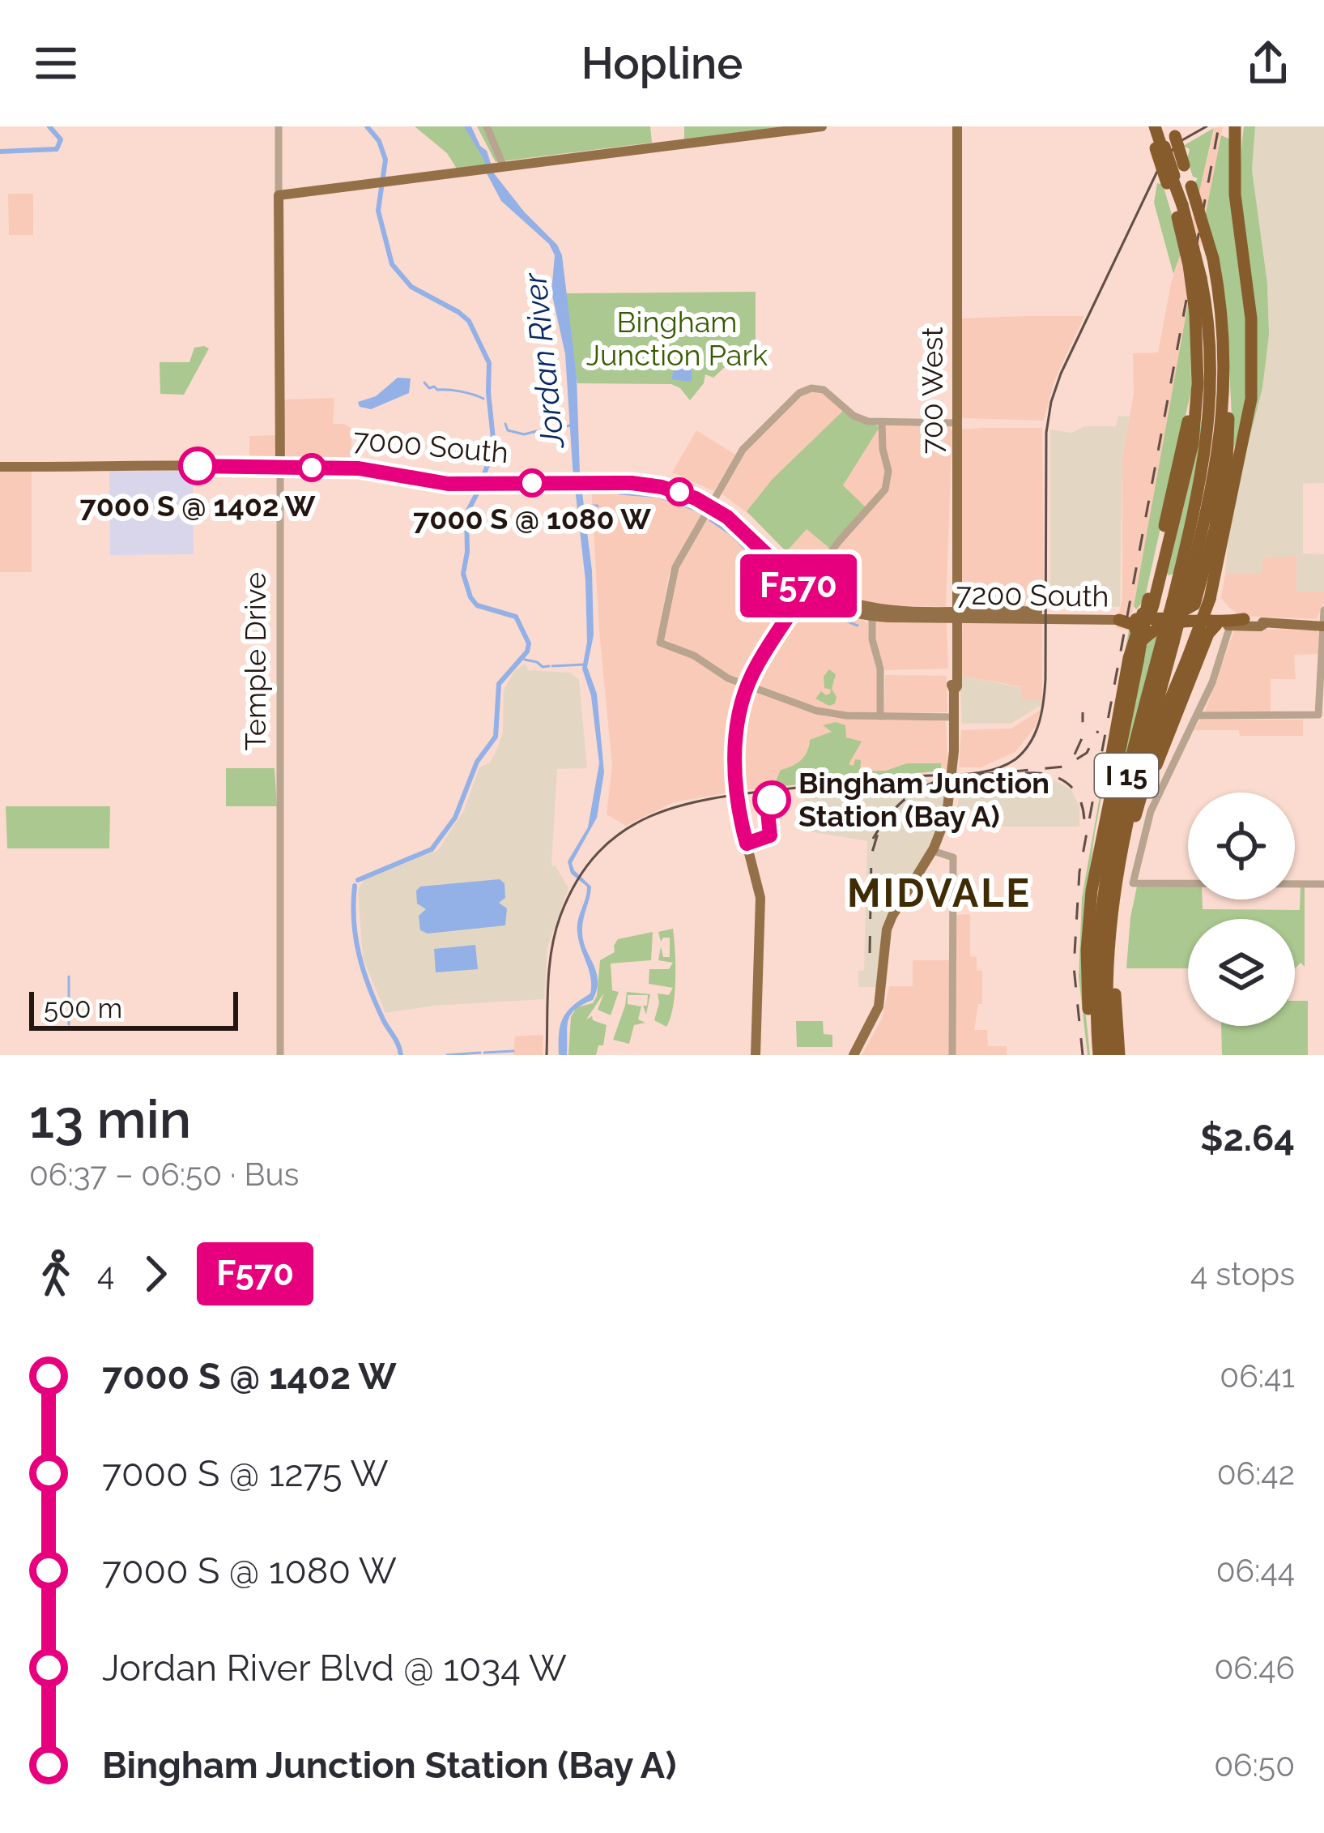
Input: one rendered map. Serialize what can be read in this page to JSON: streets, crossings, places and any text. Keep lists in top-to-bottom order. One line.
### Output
{"streets":{"highway":["I 15"],"main road":["700 West","7000 South","7200 South","Temple Drive"]},"crossings":[["700 West","7200 South"],["7000 South","7200 South"],["7000 South","Temple Drive"],["7200 South","I 15"]],"districts":["MIDVALE"],"water":["Jordan River"],"parks":["Bingham Junction Park"],"places":["7000 S @ 1402 W","7000 S @ 1080 W","Bingham Junction Station (Bay A)"],"lines":["bus line F570"],"scale_bar":"500 m","page":{"header":"Hopline","on_map":"F570","scale":"500 m","heading":["13 min","06:37 – 06:50 · Bus","$2.64"],"legs":["4","F570","4 stops"],"list":[{"name":"7000 S @ 1402 W","value":"06:41"},{"name":"7000 S @ 1275 W","value":"06:42"},{"name":"7000 S @ 1080 W","value":"06:44"},{"name":"Jordan River Blvd @ 1034 W","value":"06:46"},{"name":"Bingham Junction Station (Bay A)","value":"06:50"}]}}
